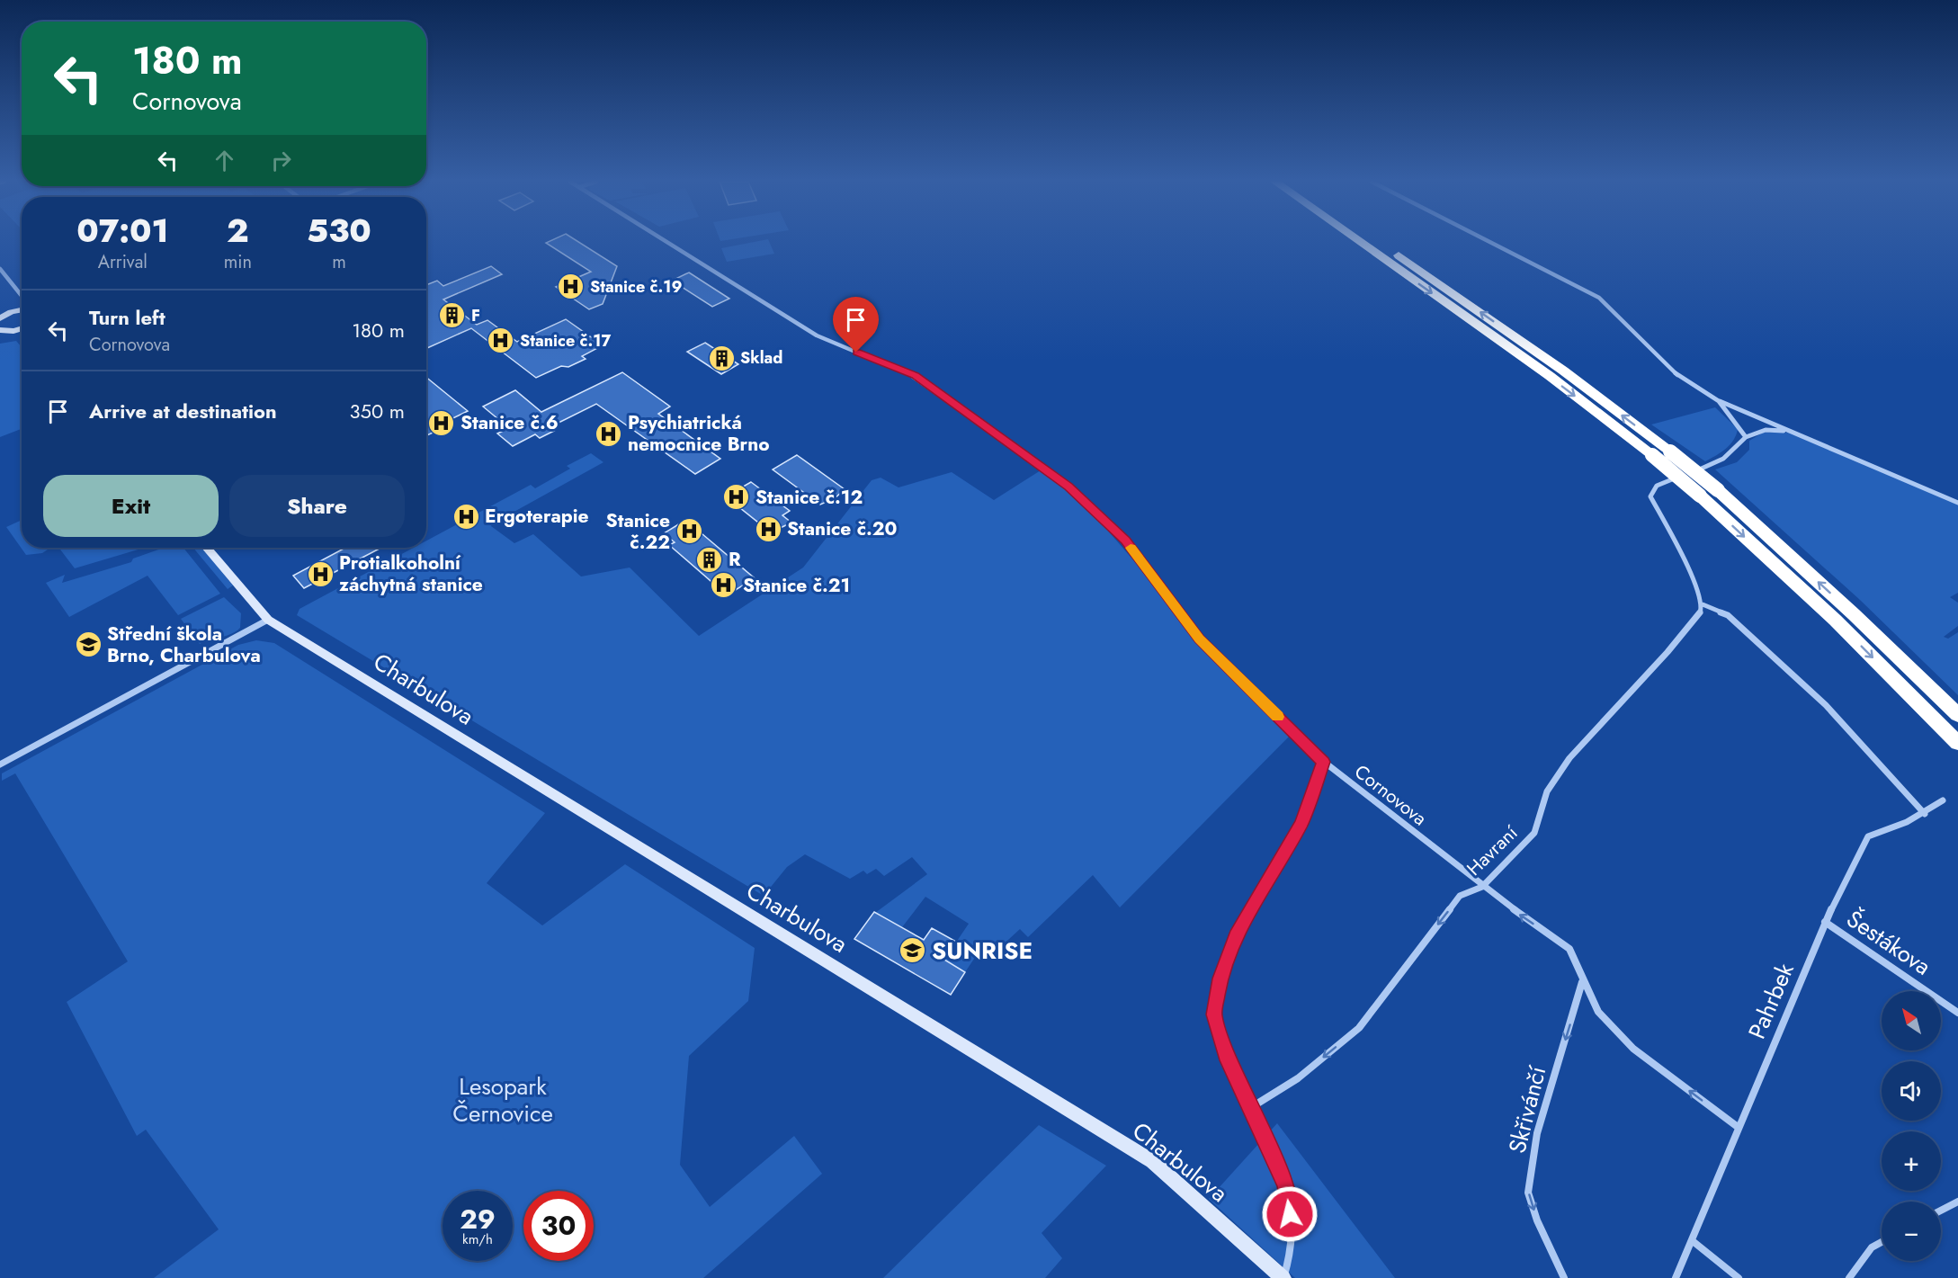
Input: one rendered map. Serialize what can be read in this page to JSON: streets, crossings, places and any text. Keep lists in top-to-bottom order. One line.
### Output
{"streets":{"street":["Charbulova","Cornovova","Havraní","Šestákova","Pahrbek","Skřivánčí"]},"crossings":[["Cornovova","Havraní"],["Cornovova","Skřivánčí"],["Šestákova","Pahrbek"]],"one_way":["Havraní","Skřivánčí"],"parks":["Lesopark Černovice"],"places":{"hospital":["Stanice č.19","Stanice č.17","Stanice č.6","Psychiatrická nemocnice Brno","Stanice č.12","Ergoterapie","Stanice č.20","Stanice č.22","Protialkoholní záchytná stanice","Stanice č.21"],"building":["F","Sklad","R"],"school or university":["Střední škola Brno, Charbulova","SUNRISE"]},"north":"top left","page":{"turn":["180 m","Cornovova"],"eta":["07:01","Arrival","2","min","530","m"],"list":[{"name":"Turn left","note":"Cornovova","value":"180 m"},{"name":"Arrive at destination","value":"350 m"}],"buttons":["Exit","Share"],"map_buttons":["+","−"],"speed":"29 km/h","limit":"30"}}
